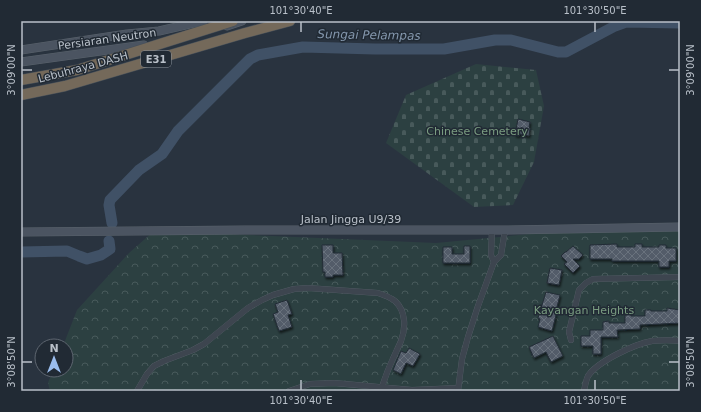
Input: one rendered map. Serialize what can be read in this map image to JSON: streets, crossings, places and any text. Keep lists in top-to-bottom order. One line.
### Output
{"streets":{"highway":["E31","Lebuhraya DASH"],"street":["Persiaran Neutron","Jalan Jingga U9/39"]},"water":["Sungai Pelampas"],"parks":["Chinese Cemetery","Kayangan Heights"],"north":"top","coordinates":["101°30'40\"E","101°30'50\"E","3°09'00\"N","3°08'50\"N"]}
